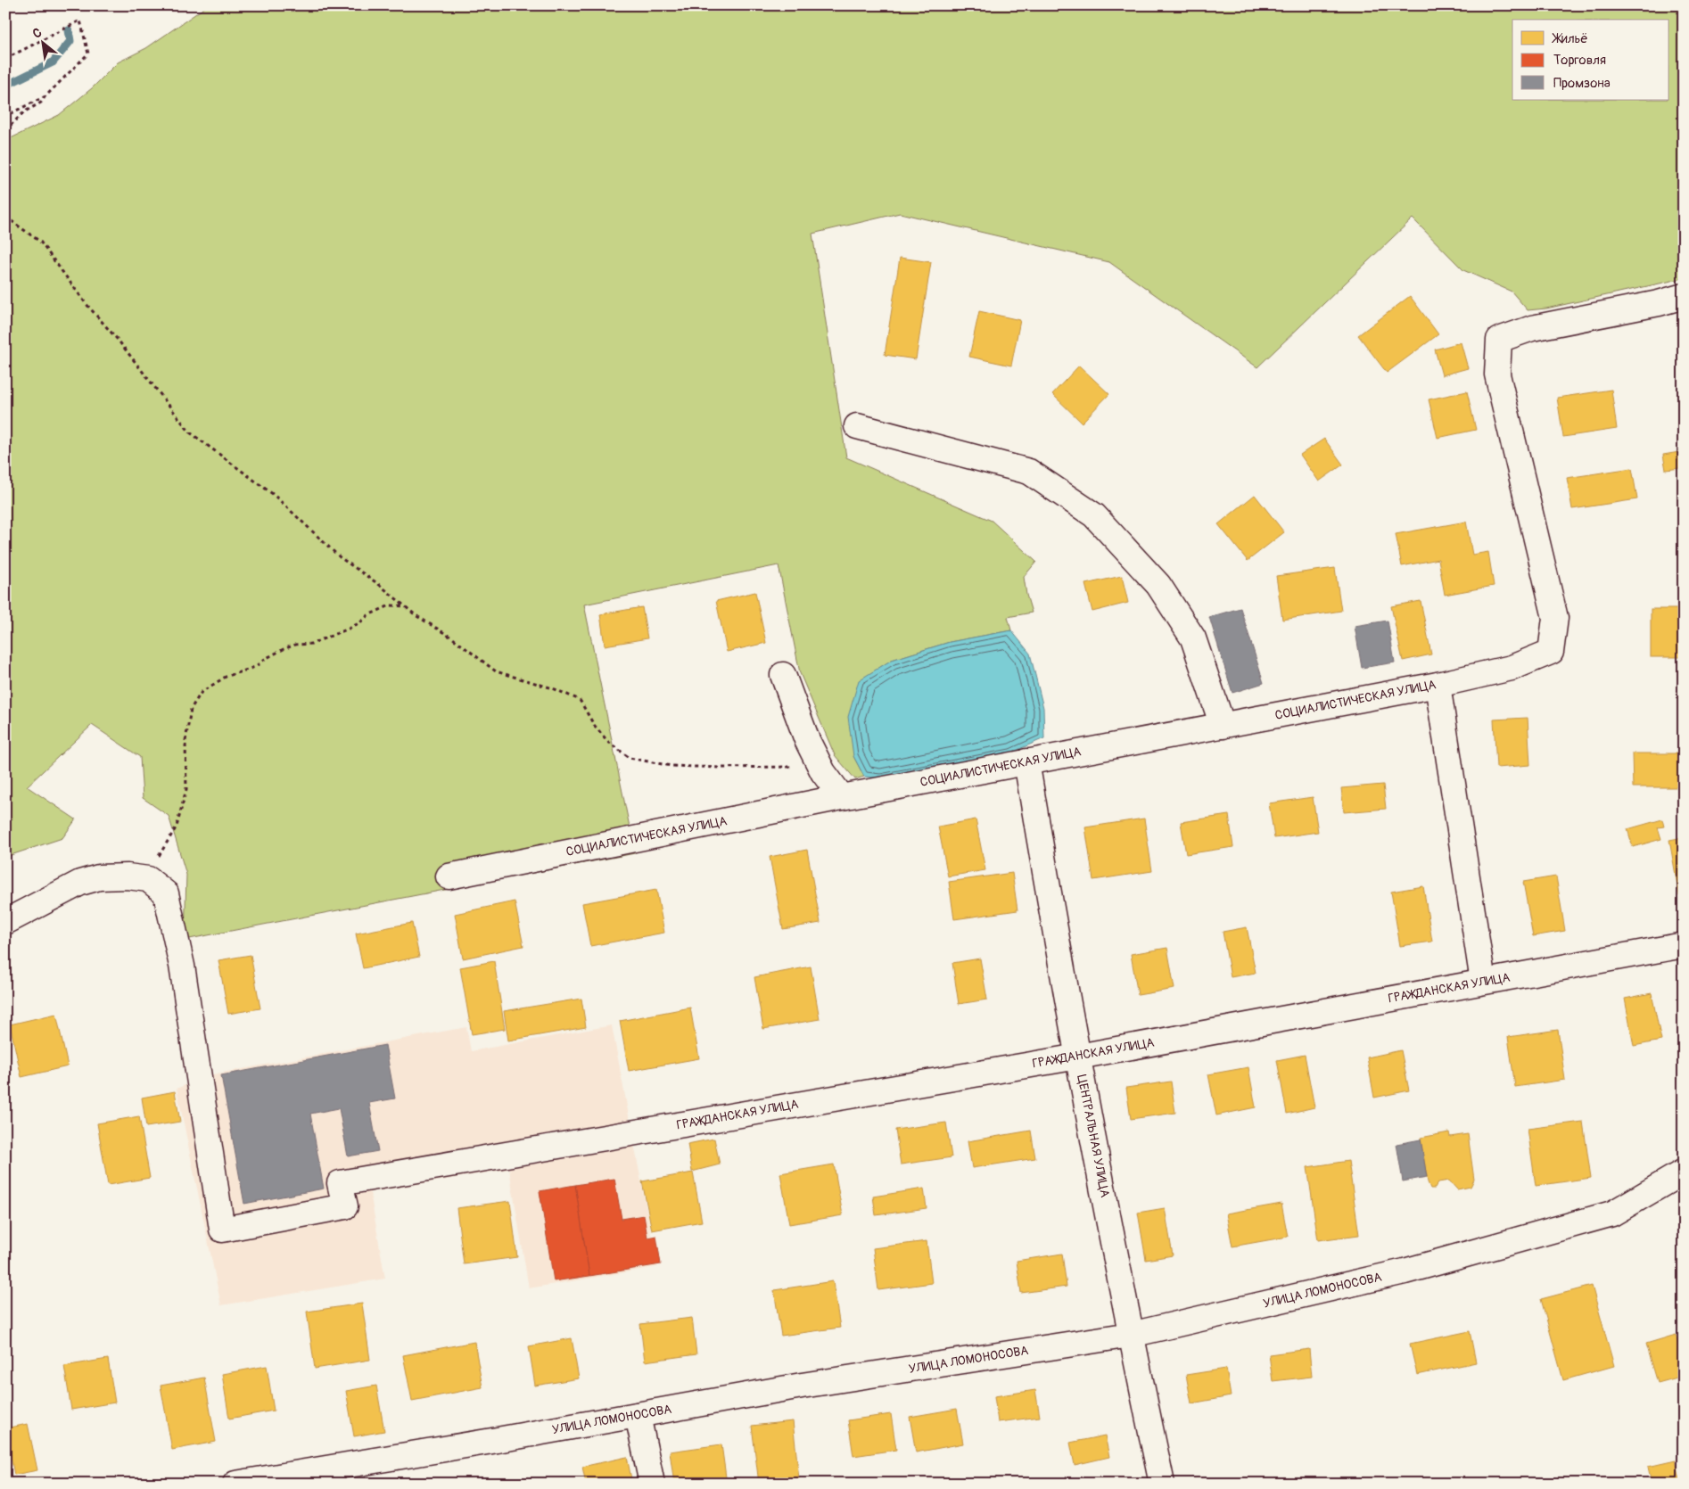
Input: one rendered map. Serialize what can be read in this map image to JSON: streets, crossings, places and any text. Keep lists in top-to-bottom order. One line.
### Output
{"streets":{"street":["СОЦИАЛИСТИЧЕСКАЯ УЛИЦА","ГРАЖДАНСКАЯ УЛИЦА","ЦЕНТРАЛЬНАЯ УЛИЦА","УЛИЦА ЛОМОНОСОВА"]},"crossings":[["СОЦИАЛИСТИЧЕСКАЯ УЛИЦА","ЦЕНТРАЛЬНАЯ УЛИЦА"],["ГРАЖДАНСКАЯ УЛИЦА","ЦЕНТРАЛЬНАЯ УЛИЦА"],["ЦЕНТРАЛЬНАЯ УЛИЦА","УЛИЦА ЛОМОНОСОВА"]],"legend":["Жильё","Торговля","Промзона"],"north":"top left"}
